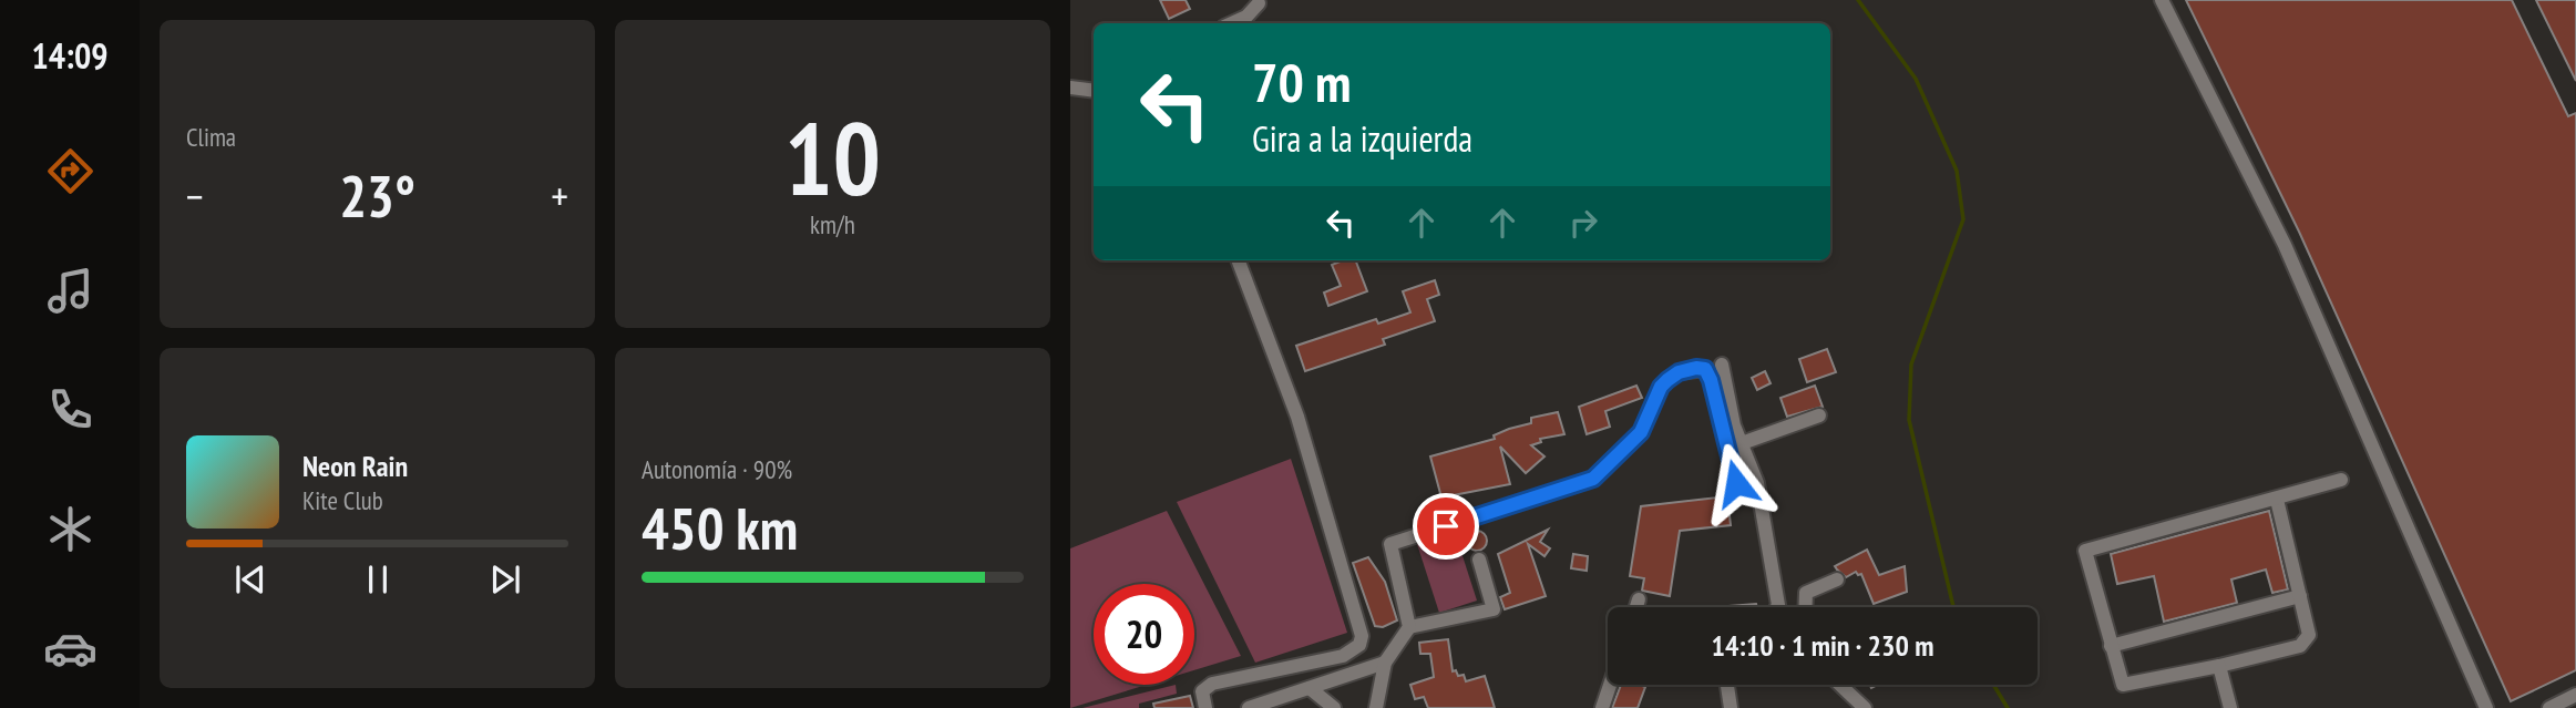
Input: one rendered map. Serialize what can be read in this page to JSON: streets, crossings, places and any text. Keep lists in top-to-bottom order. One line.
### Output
{"page":{"tabs":"14:09","tile":["Clima",["10","km/h"],["Autonomía · 90%","450 km"]],"turn":["70 m","Gira a la izquierda"],"heat":["−","23°","+"],"song":["Neon Rain","Kite Club"],"limit":"20","trip":"14:10 · 1 min · 230 m"}}
